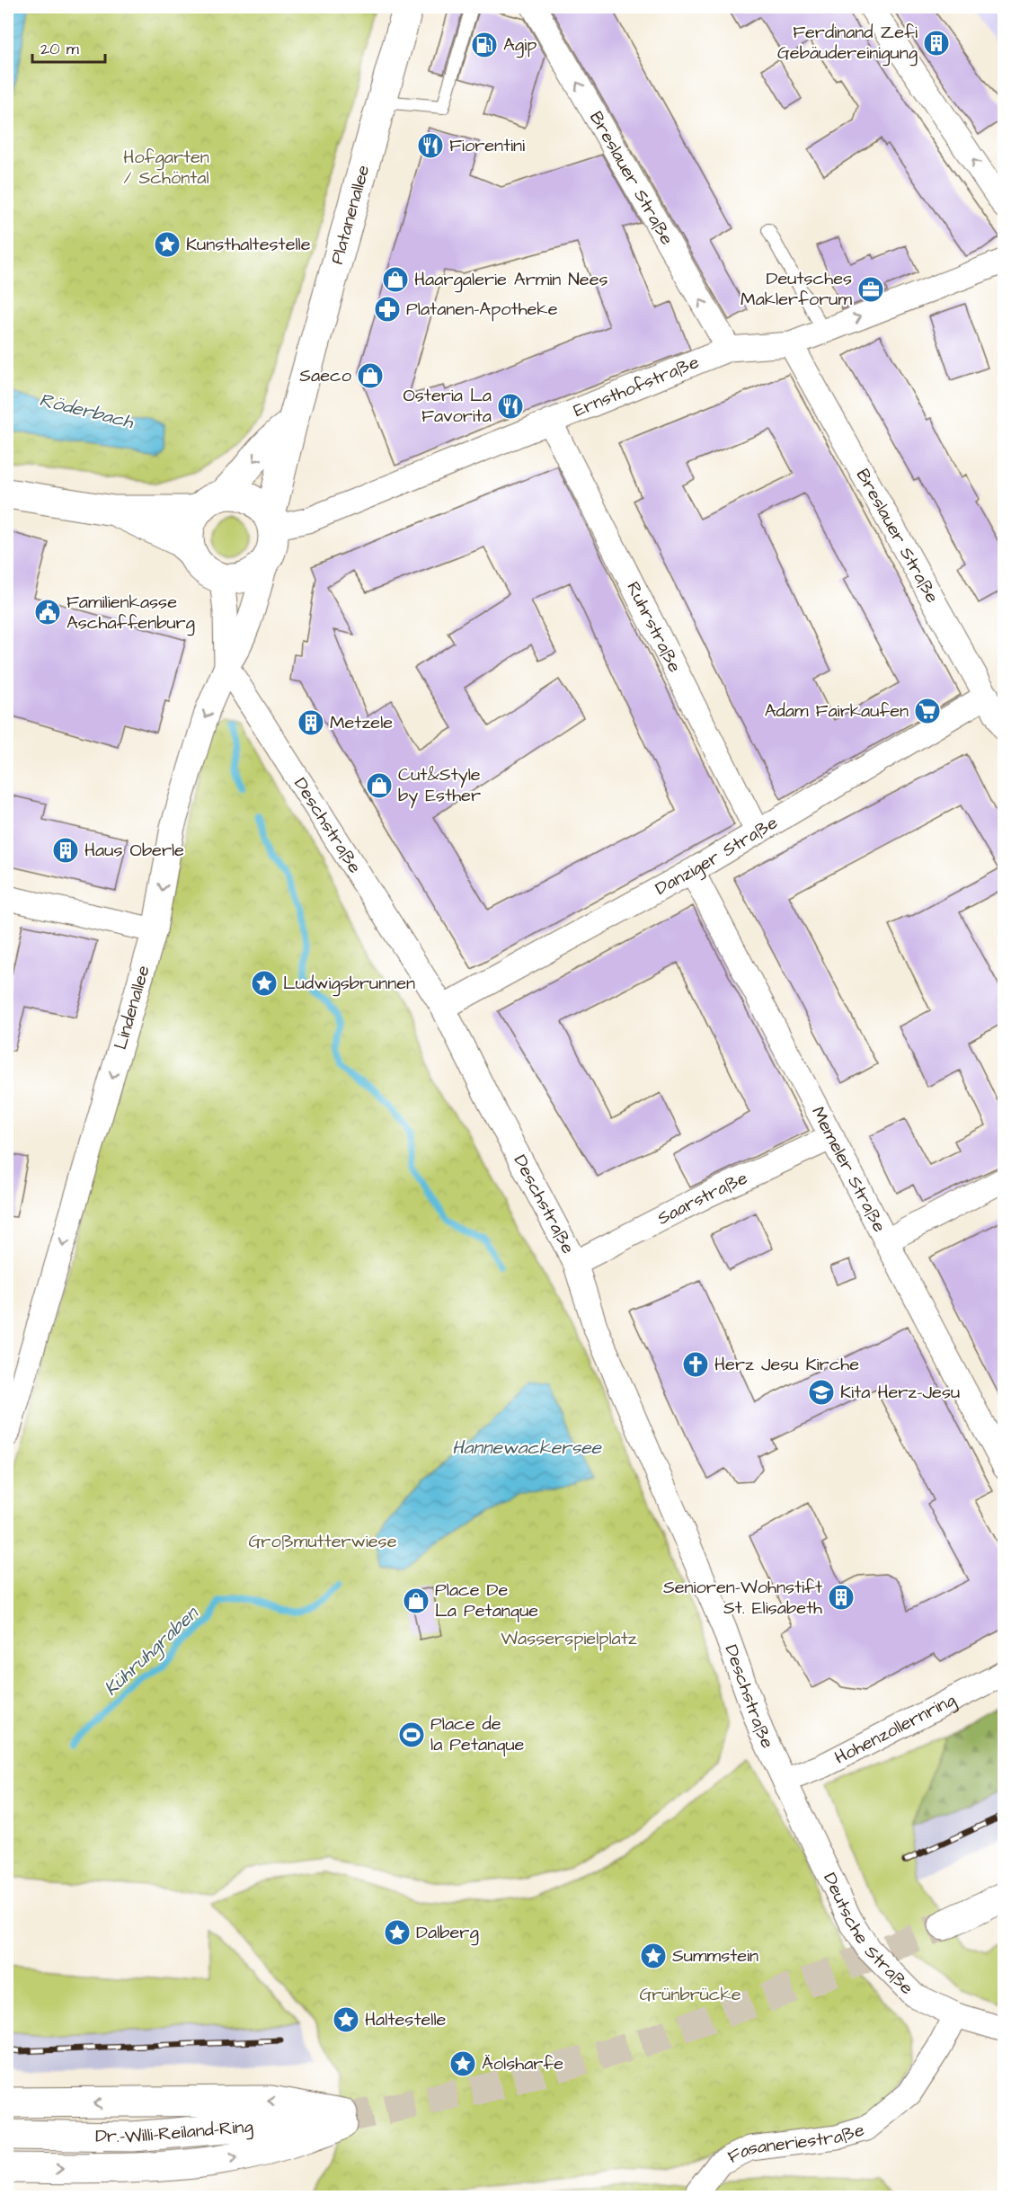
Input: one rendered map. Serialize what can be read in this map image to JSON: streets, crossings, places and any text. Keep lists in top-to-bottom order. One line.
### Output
{"streets":{"main road":["Platanenallee","Dr.-Willi-Reiland-Ring"],"street":["Breslauer Straße","Ernsthofstraße","Ruhrstraße","Deschstraße","Danziger Straße","Lindenallee","Memeler Straße","Saarstraße","Hohenzollernring","Deutsche Straße","Fasaneriestraße"]},"crossings":[["Breslauer Straße","Ernsthofstraße"],["Breslauer Straße","Danziger Straße"],["Platanenallee","Ernsthofstraße"],["Platanenallee","Lindenallee"],["Ernsthofstraße","Ruhrstraße"],["Ernsthofstraße","Lindenallee"],["Ruhrstraße","Danziger Straße"],["Deschstraße","Danziger Straße"],["Deschstraße","Lindenallee"],["Deschstraße","Saarstraße"],["Deschstraße","Hohenzollernring"],["Deschstraße","Deutsche Straße"],["Danziger Straße","Memeler Straße"],["Memeler Straße","Saarstraße"],["Hohenzollernring","Deutsche Straße"],["Deutsche Straße","Fasaneriestraße"]],"one_way":["Breslauer Straße","Lindenallee"],"water":["Röderbach","Hannewackersee","Kühruhgraben"],"parks":["Hofgarten / Schöntal","Großmutterwiese","Wasserspielplatz","Grünbrücke"],"places":{"building":["Ferdinand Zefi Gebäudereinigung","Metzele","Haus Oberle","Senioren-Wohnstift St. Elisabeth"],"fuel station":["Agip"],"restaurant":["Fiorentini","Osteria La Favorita"],"place":["Kunsthaltestelle","Ludwigsbrunnen","Dalberg","Summstein","Haltestelle","Äolsharfe"],"shop":["Haargalerie Armin Nees","Saeco","Cut&Style by Esther","Place De La Petanque"],"office":["Deutsches Maklerforum"],"pharmacy":["Platanen-Apotheke"],"public building":["Familienkasse Aschaffenburg"],"supermarket":["Adam Fairkaufen"],"church":["Herz Jesu Kirche"],"school or university":["Kita Herz-Jesu"],"sports":["Place de la Petanque"]},"scale_bar":"20 m"}
